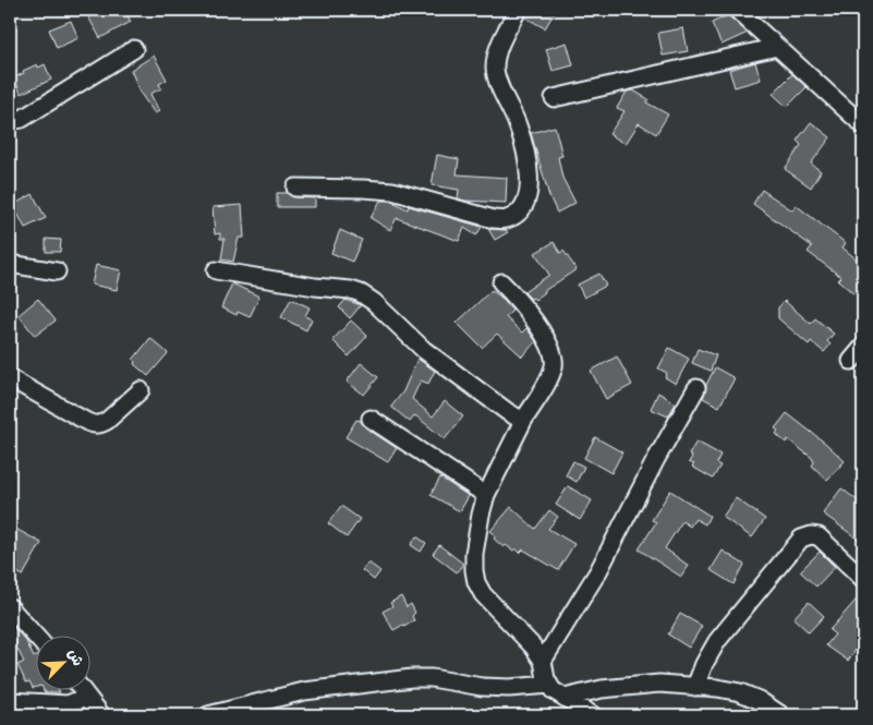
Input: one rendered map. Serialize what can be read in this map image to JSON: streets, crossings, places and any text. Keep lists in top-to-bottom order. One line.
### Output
{"north":"top right"}
